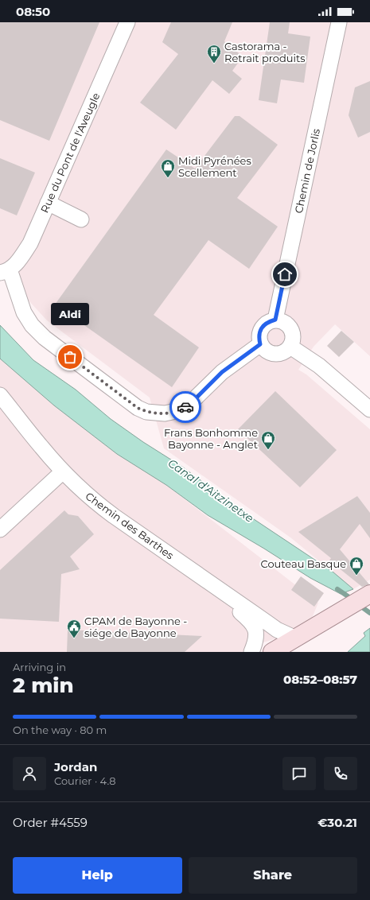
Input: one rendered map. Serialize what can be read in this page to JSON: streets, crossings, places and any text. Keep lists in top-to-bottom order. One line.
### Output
{"streets":{"street":["Rue du Pont de l'Aveugle","Chemin de Jorlis","Chemin des Barthes"]},"water":["Canal d'Aitzinetxe"],"places":{"building":["Castorama - Retrait produits"],"shop":["Midi Pyrénées Scellement","Frans Bonhomme Bayonne - Anglet","Couteau Basque"],"other":["Aldi"],"public building":["CPAM de Bayonne - siége de Bayonne"]},"page":{"status":"08:50","bubble":"Aldi","heading":["2 min","Arriving in","08:52–08:57"],"panel":["Jordan","Courier · 4.8","Order #4559","€30.21"],"bar":"On the way · 80 m","buttons":["Help","Share"]}}
